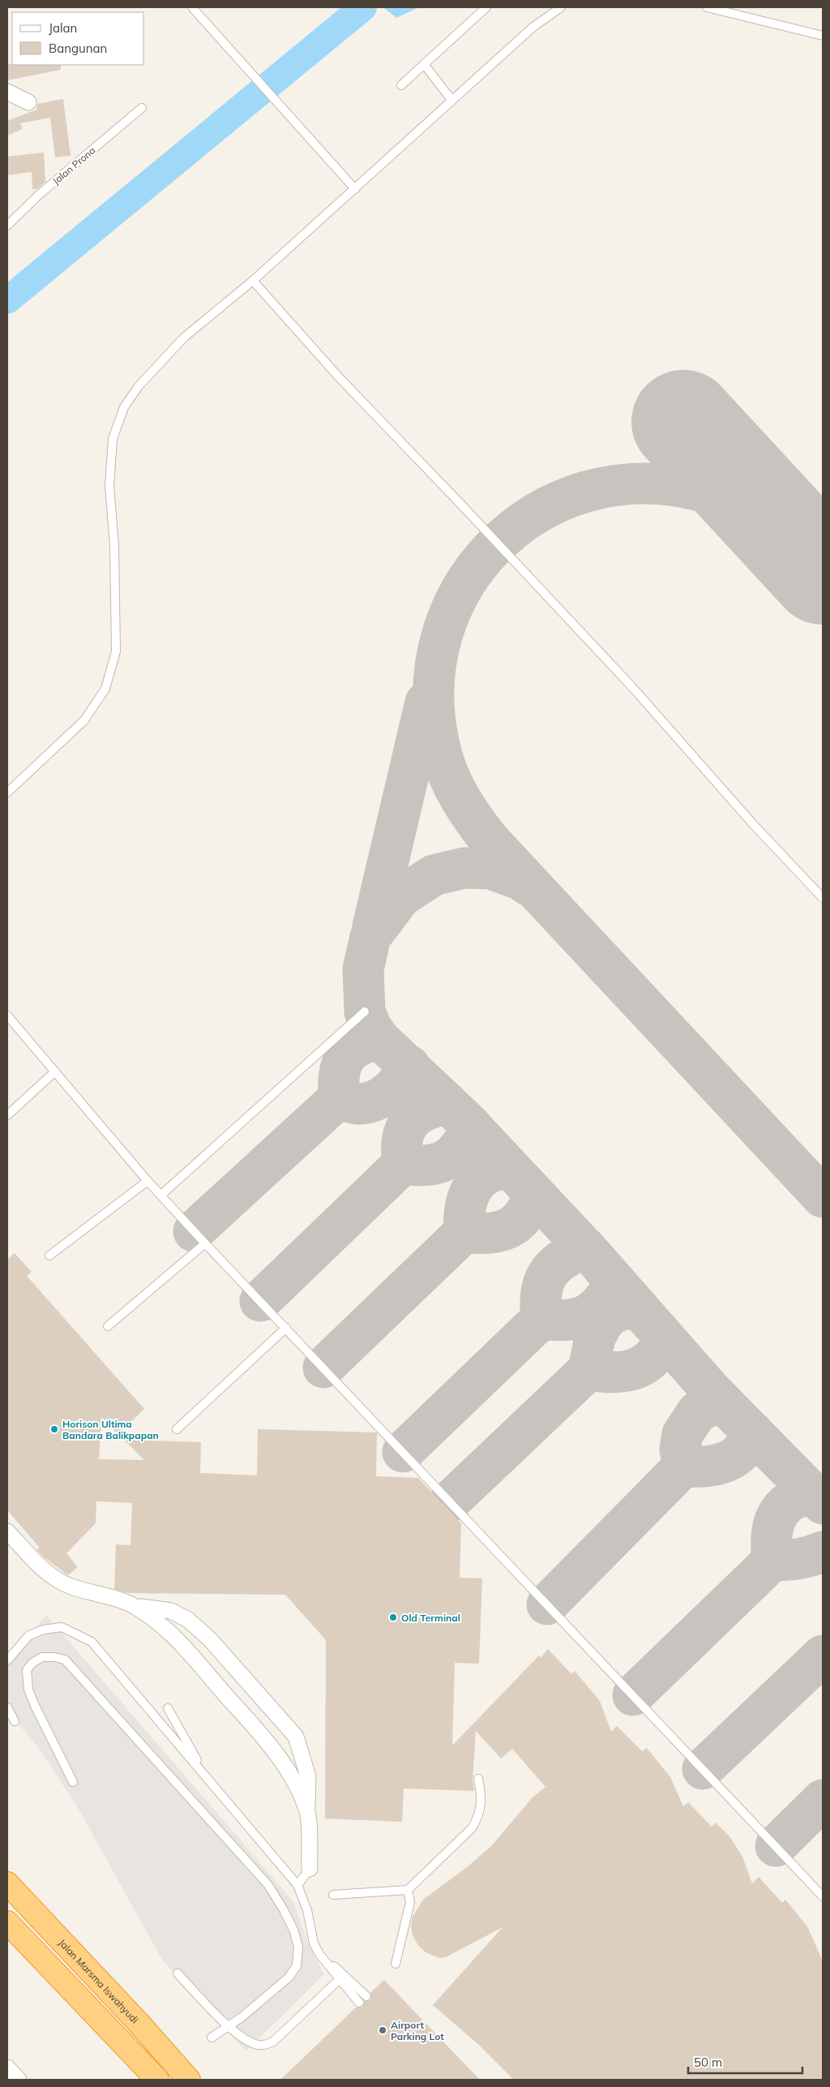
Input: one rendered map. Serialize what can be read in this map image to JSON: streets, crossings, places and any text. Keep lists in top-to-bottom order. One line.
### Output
{"streets":{"highway":["Jalan Marsma Iswahyudi"],"lane":["Jalan Prona"]},"places":["Horison Ultima Bandara Balikpapan","Old Terminal","Airport Parking Lot"],"legend":["Jalan","Bangunan"],"scale_bar":"50 m"}
